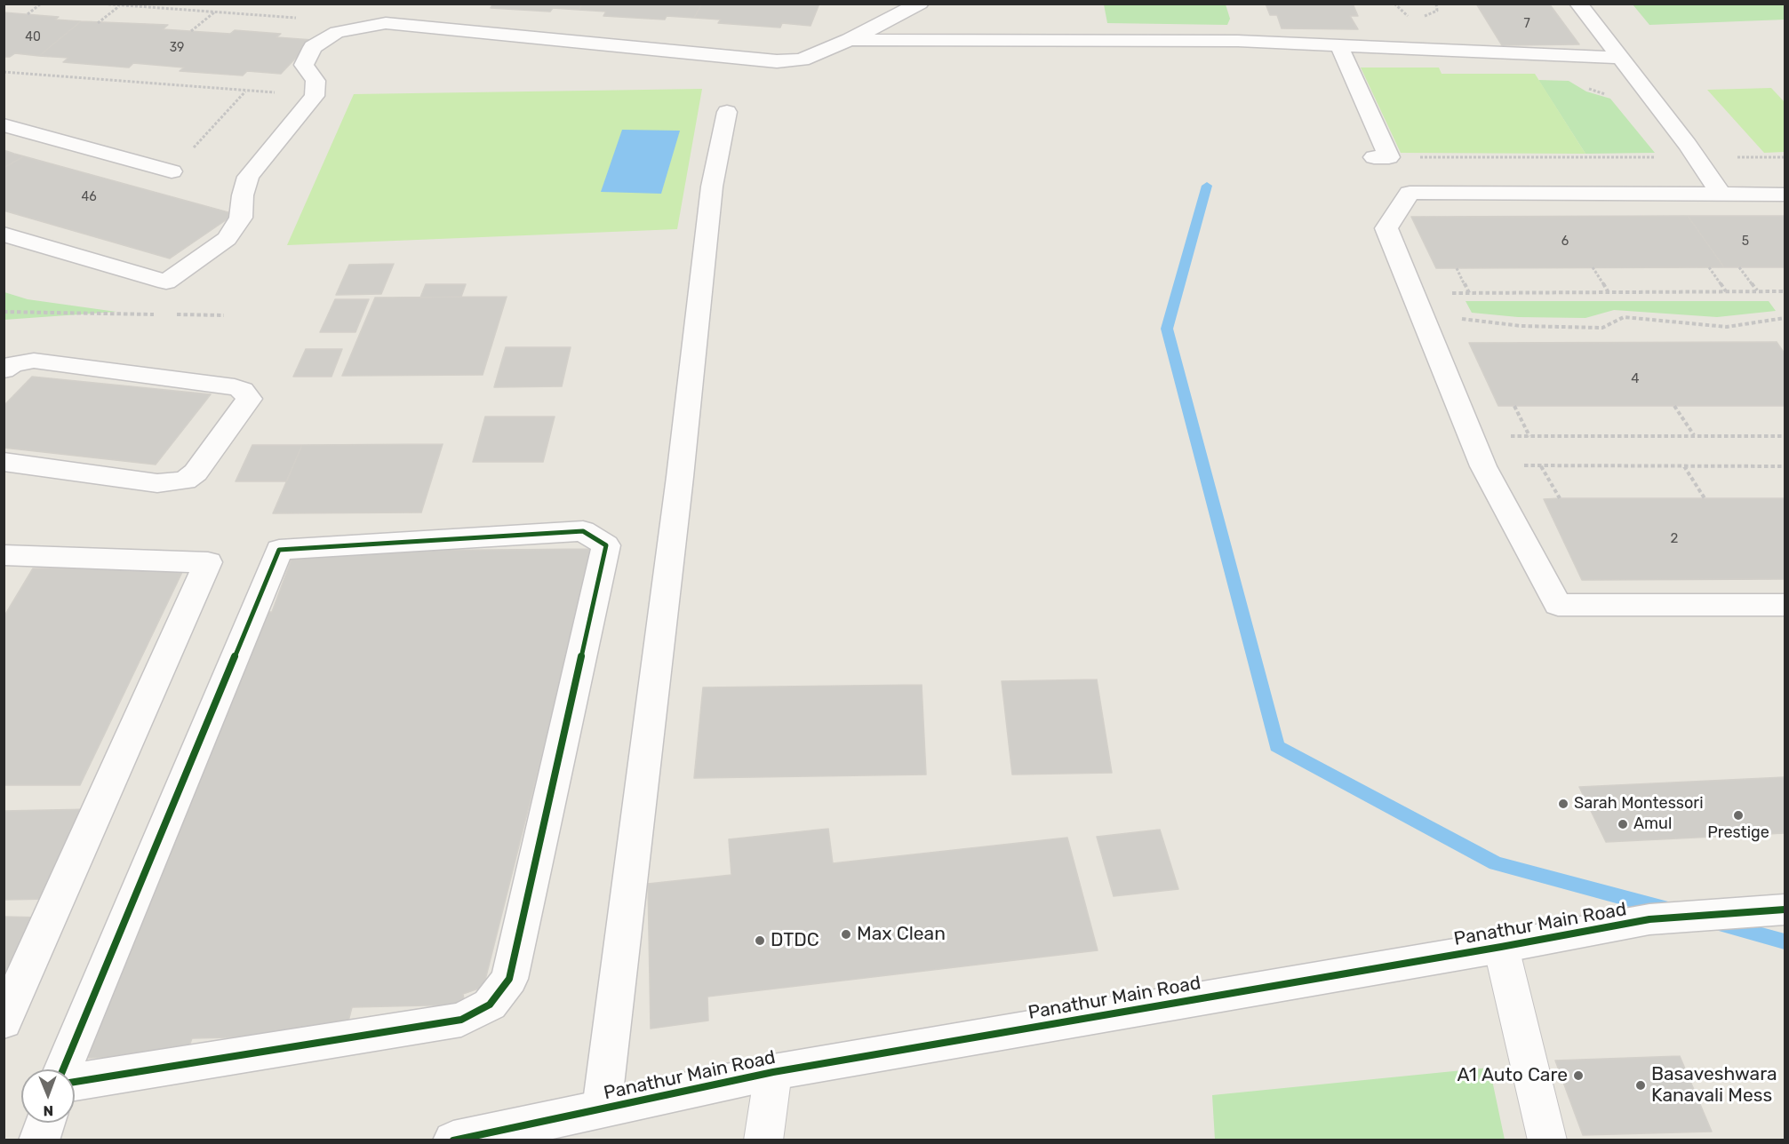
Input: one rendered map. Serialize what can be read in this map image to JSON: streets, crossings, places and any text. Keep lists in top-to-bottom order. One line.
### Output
{"streets":{"street":["Panathur Main Road"]},"places":["Sarah Montessori","Prestige","Amul","Max Clean","DTDC","A1 Auto Care","Basaveshwara Kanavali Mess"],"house_numbers":["7","40","39","46","6","5","4","2"],"north":"bottom"}
